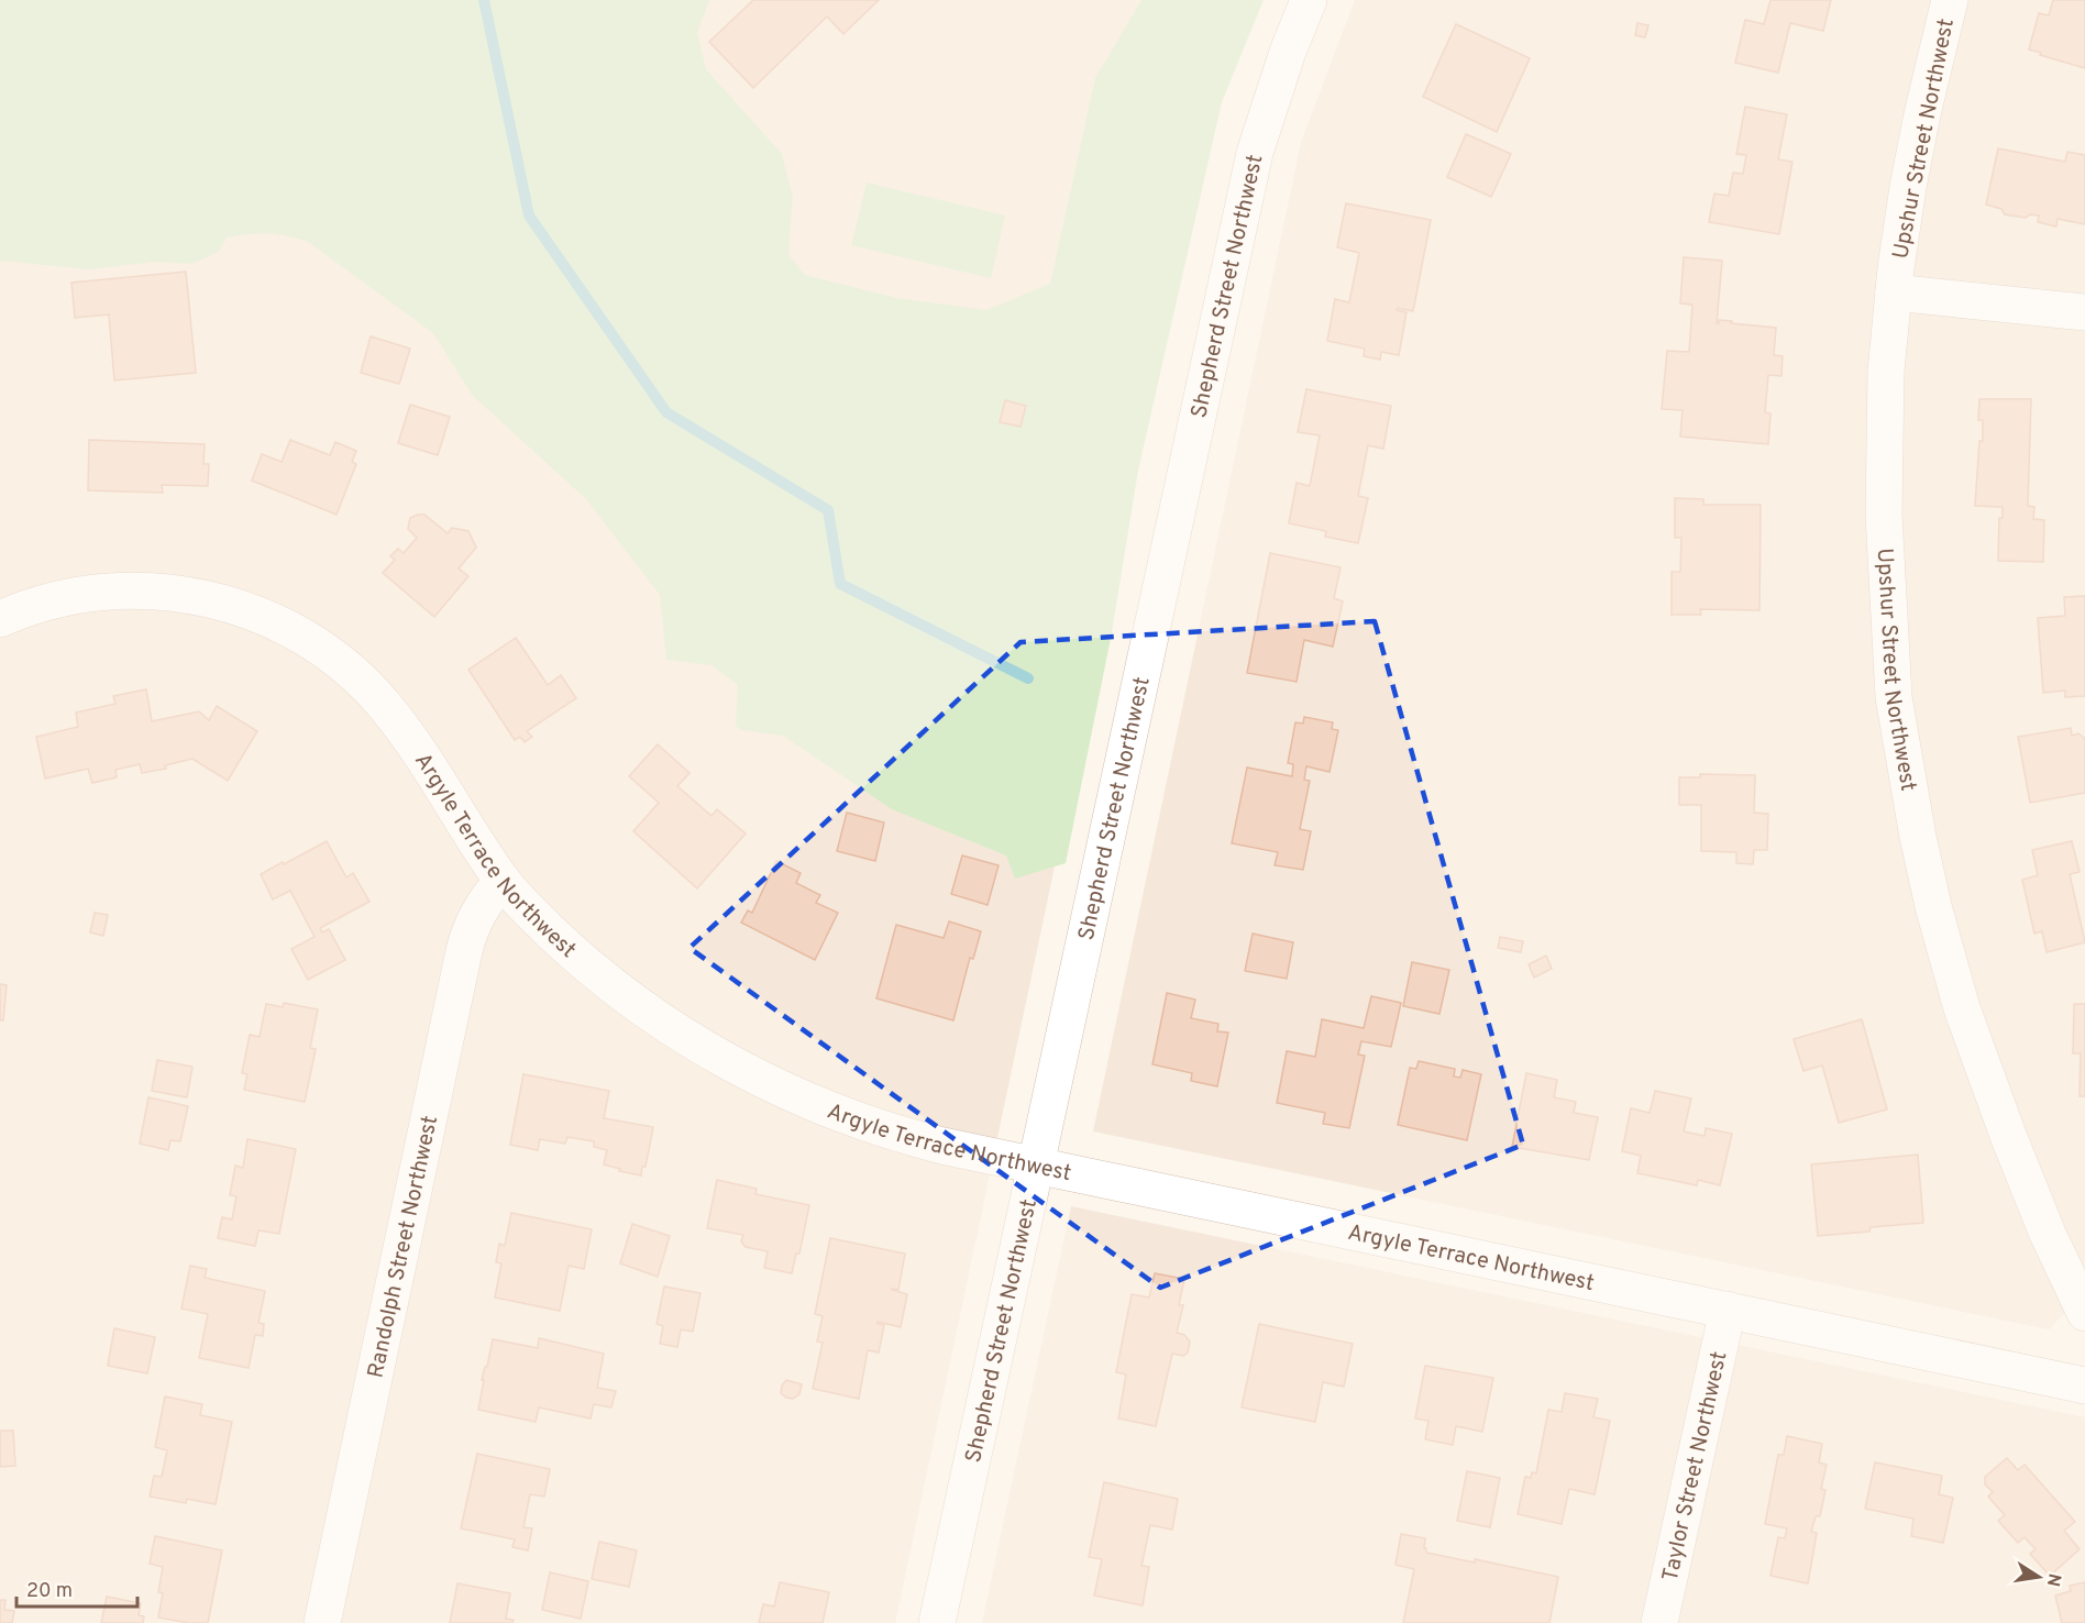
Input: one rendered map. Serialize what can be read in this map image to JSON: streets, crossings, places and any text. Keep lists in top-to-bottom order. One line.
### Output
{"streets":{"street":["Upshur Street Northwest","Shepherd Street Northwest","Argyle Terrace Northwest","Randolph Street Northwest","Taylor Street Northwest"]},"crossings":[["Shepherd Street Northwest","Argyle Terrace Northwest"],["Argyle Terrace Northwest","Randolph Street Northwest"],["Argyle Terrace Northwest","Taylor Street Northwest"]],"scale_bar":"20 m","north":"right"}
